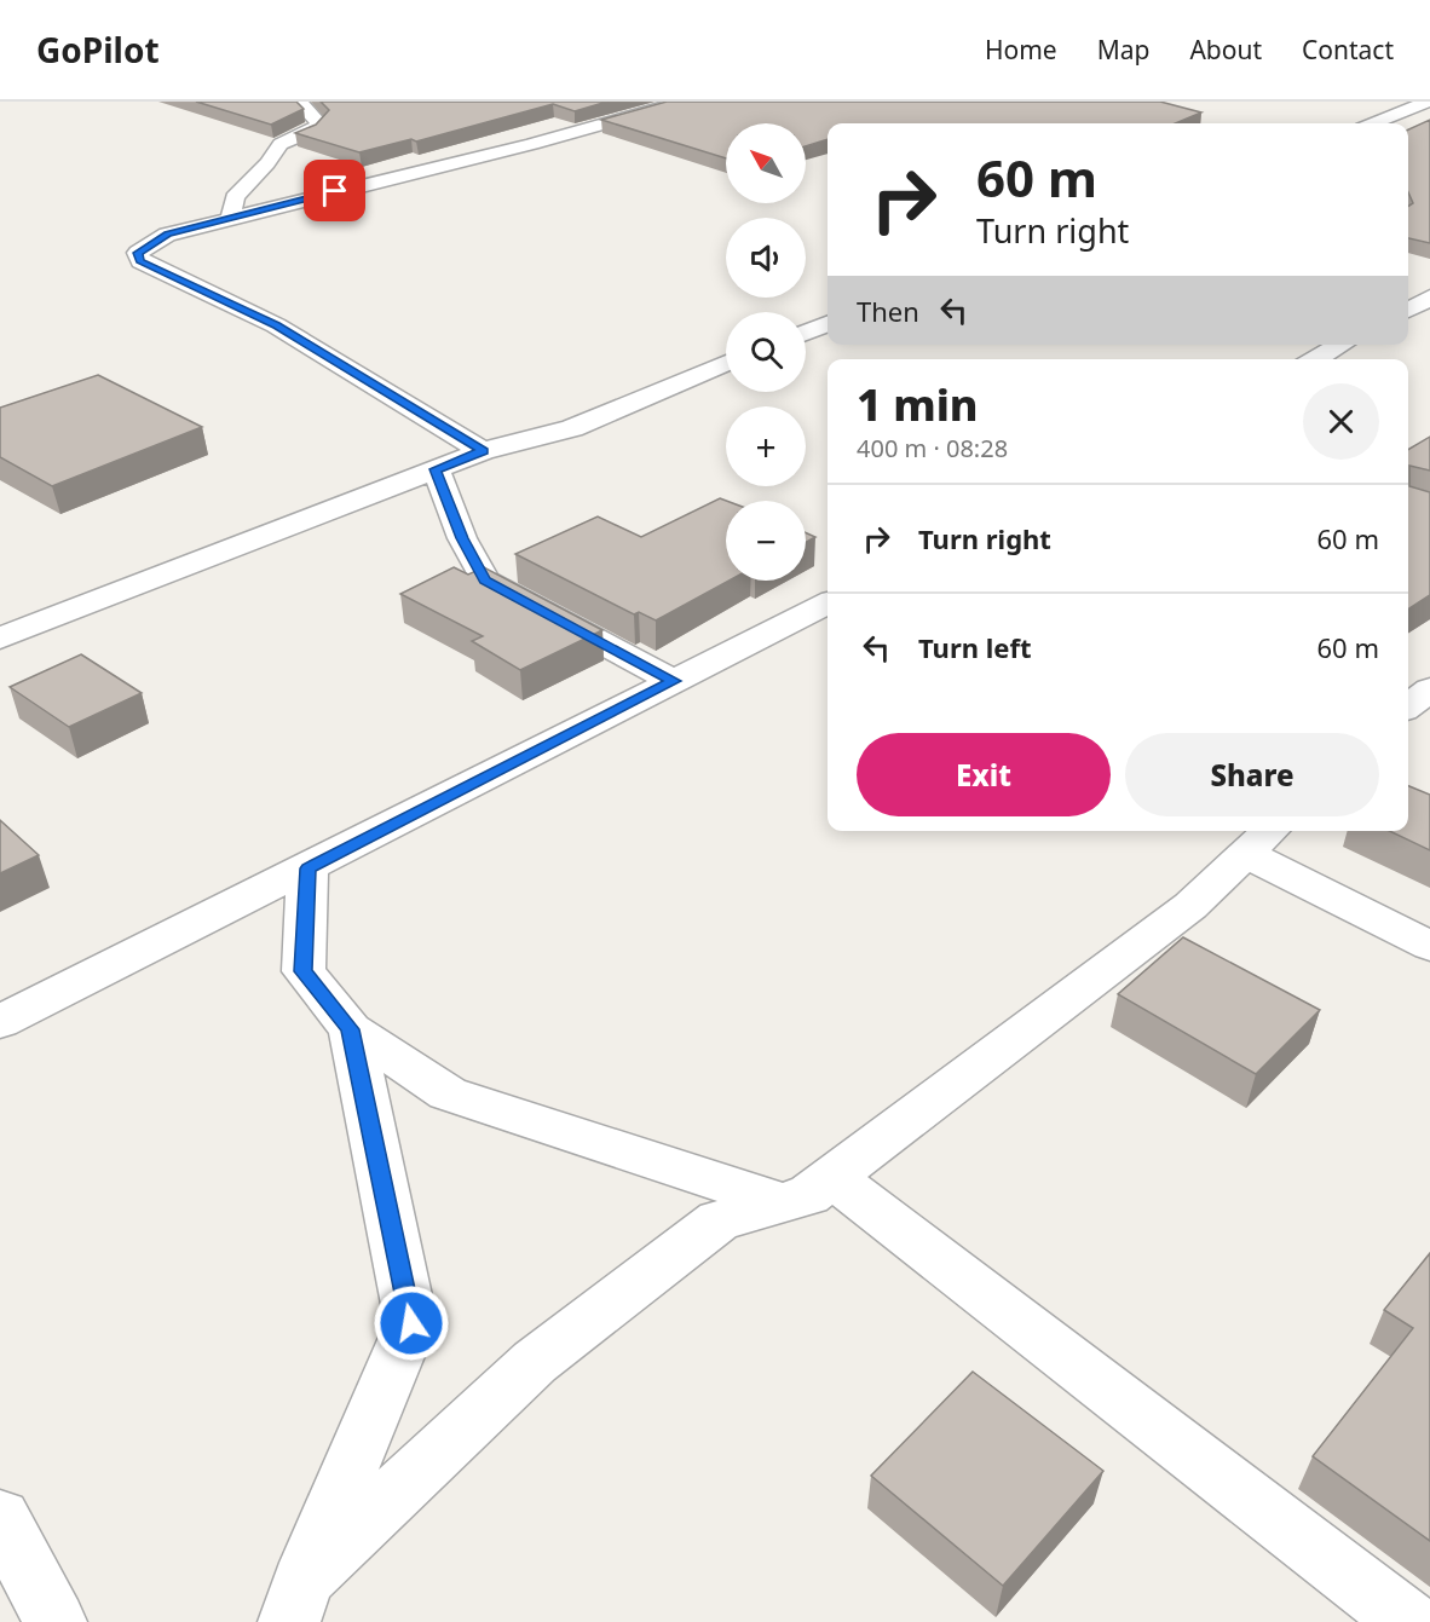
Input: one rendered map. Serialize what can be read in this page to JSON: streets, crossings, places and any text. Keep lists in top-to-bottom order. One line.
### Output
{"north":"top left","page":{"header":"GoPilot","nav":["Home","Map","About","Contact"],"map_buttons":["+","−"],"turn":["60 m","Turn right"],"then":"Then","heading":["1 min","400 m · 08:28"],"list":[{"name":"Turn right","value":"60 m"},{"name":"Turn left","value":"60 m"}],"buttons":["Exit","Share"]}}
